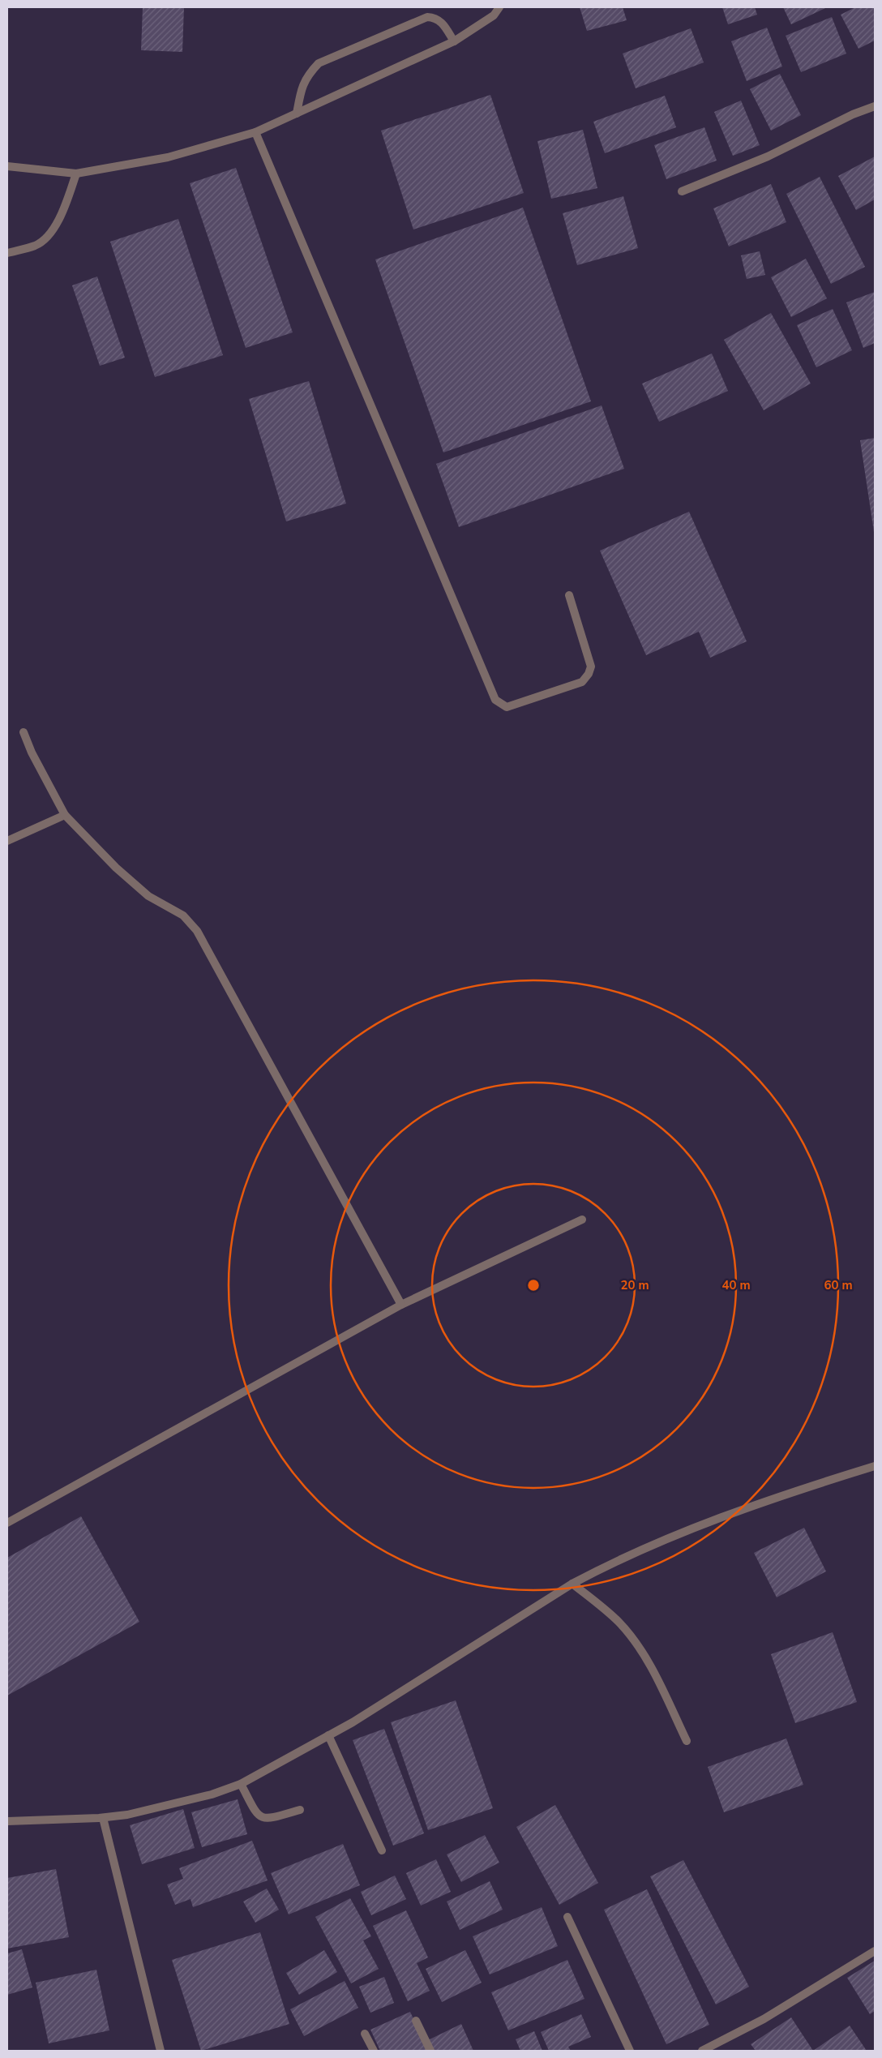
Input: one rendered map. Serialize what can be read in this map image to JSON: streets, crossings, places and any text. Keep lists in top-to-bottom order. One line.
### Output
{"rings":["20 m","40 m","60 m"]}
